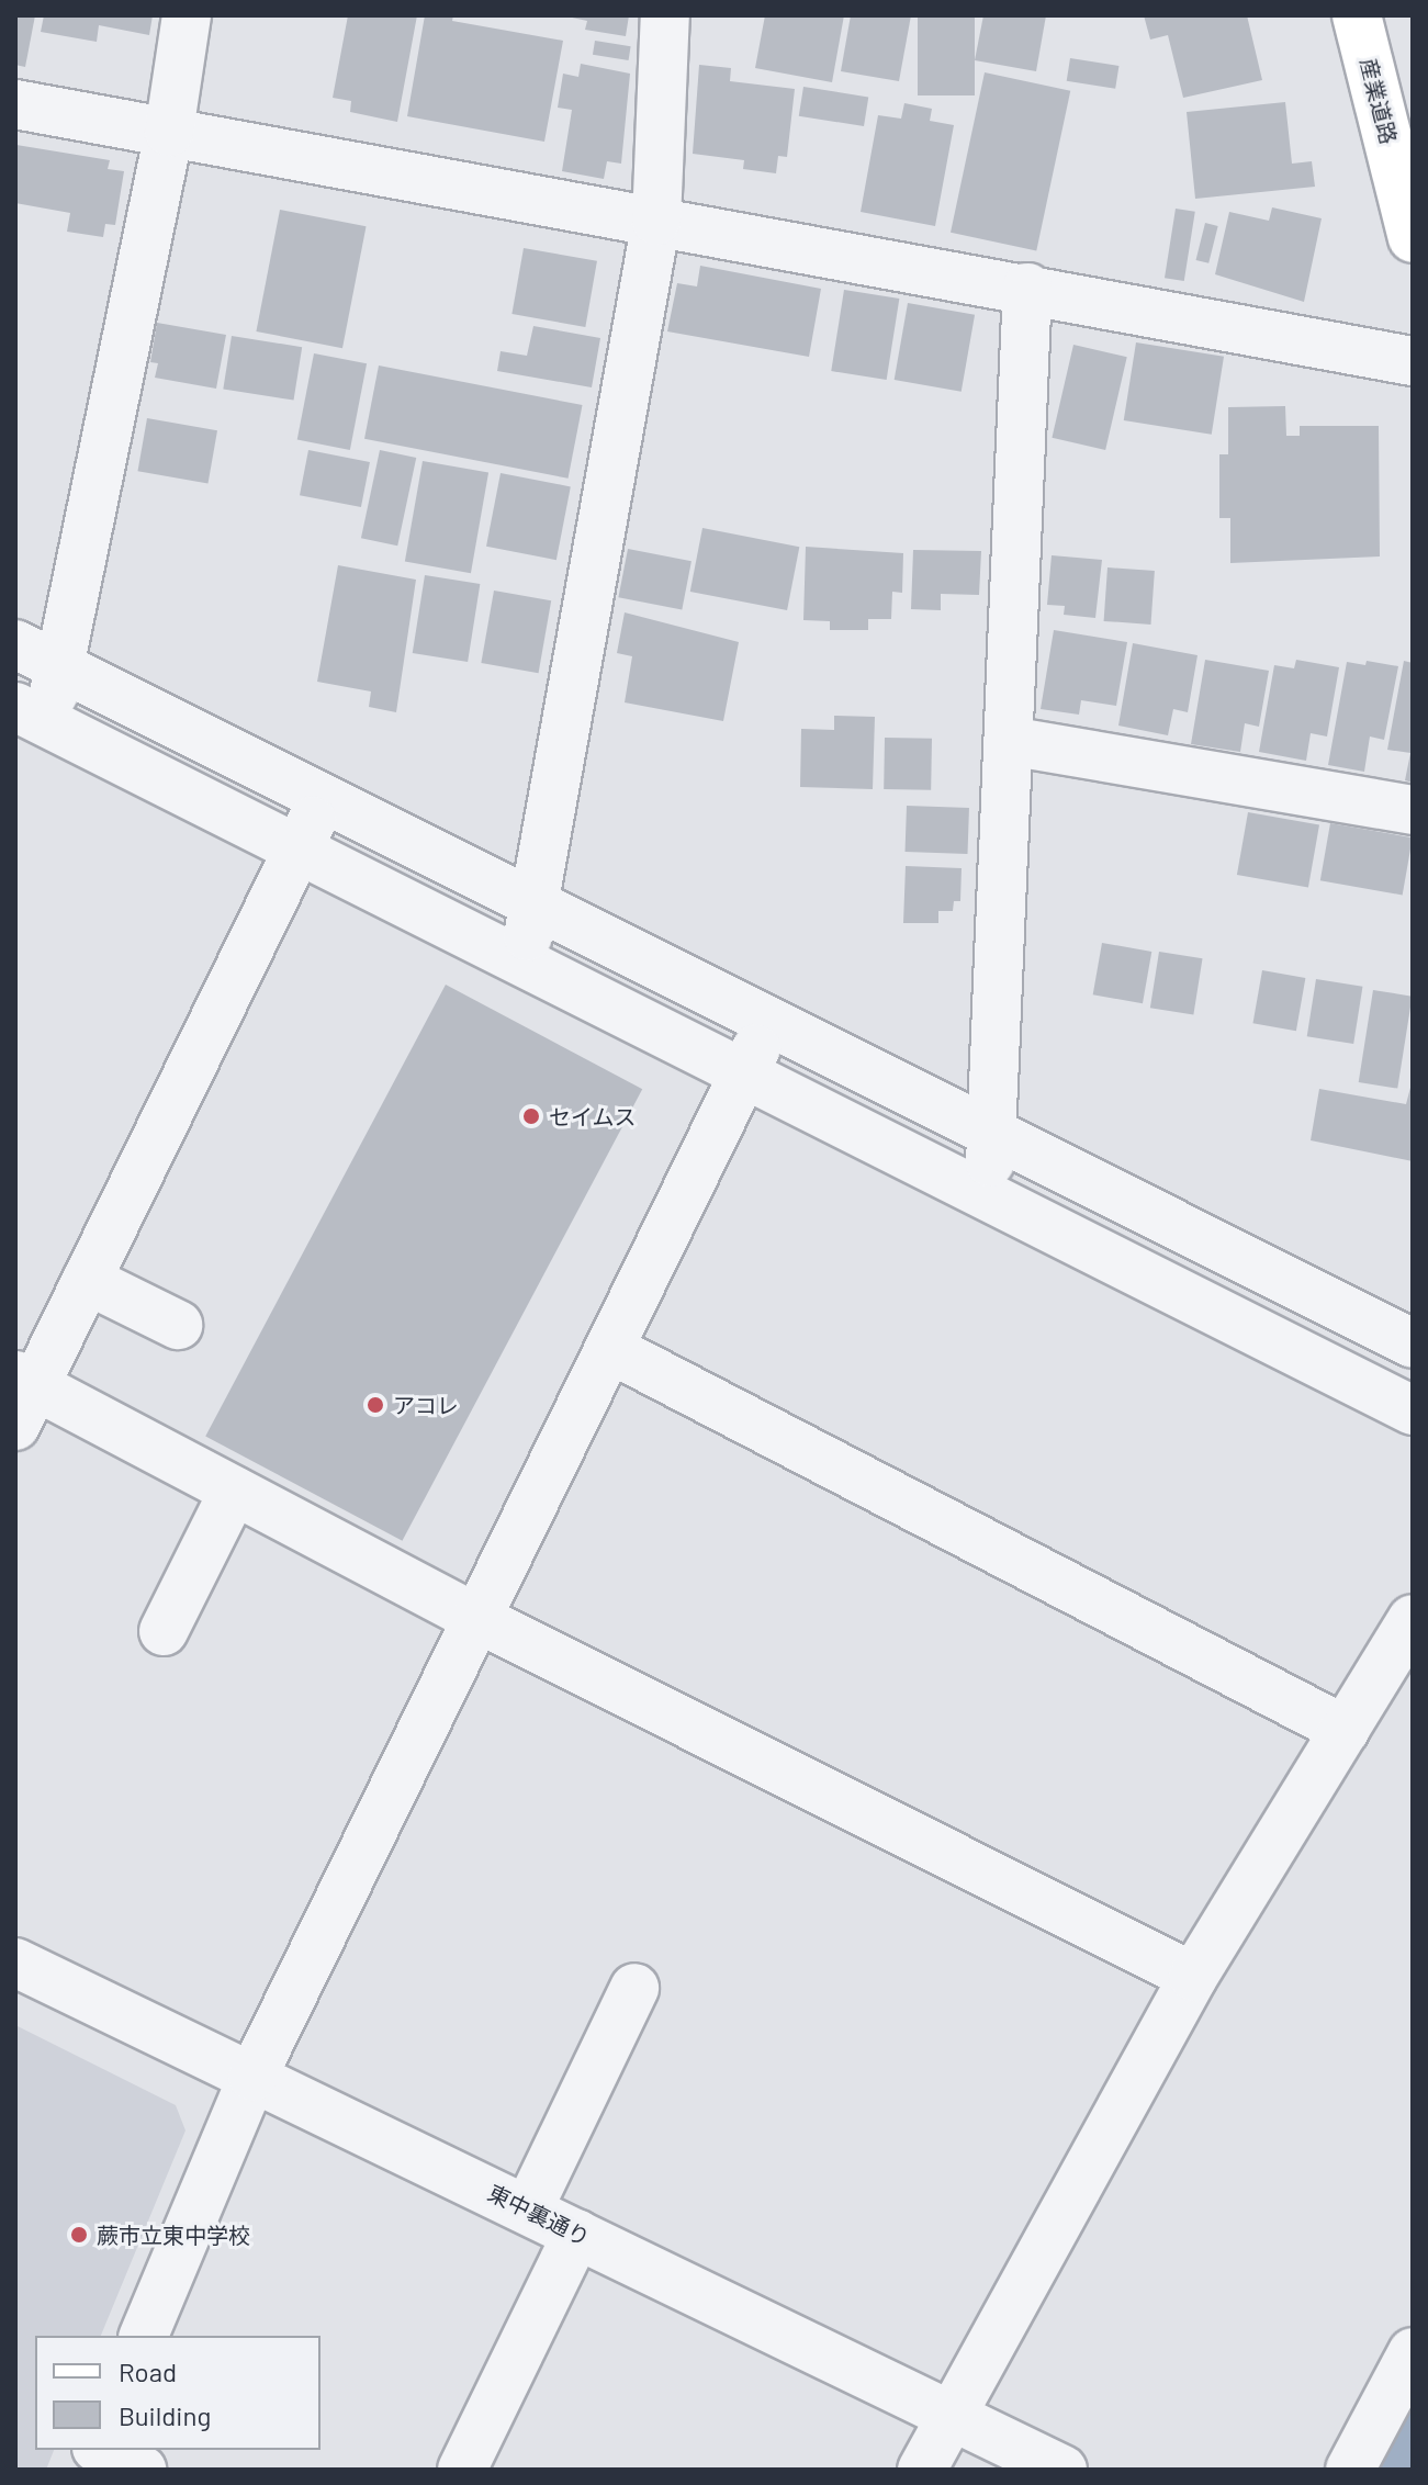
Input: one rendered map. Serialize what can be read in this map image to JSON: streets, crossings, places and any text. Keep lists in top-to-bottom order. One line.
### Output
{"streets":{"main road":["産業道路"],"street":["東中裏通り"]},"places":["セイムス","アコレ","蕨市立東中学校"],"legend":["Road","Building"]}
